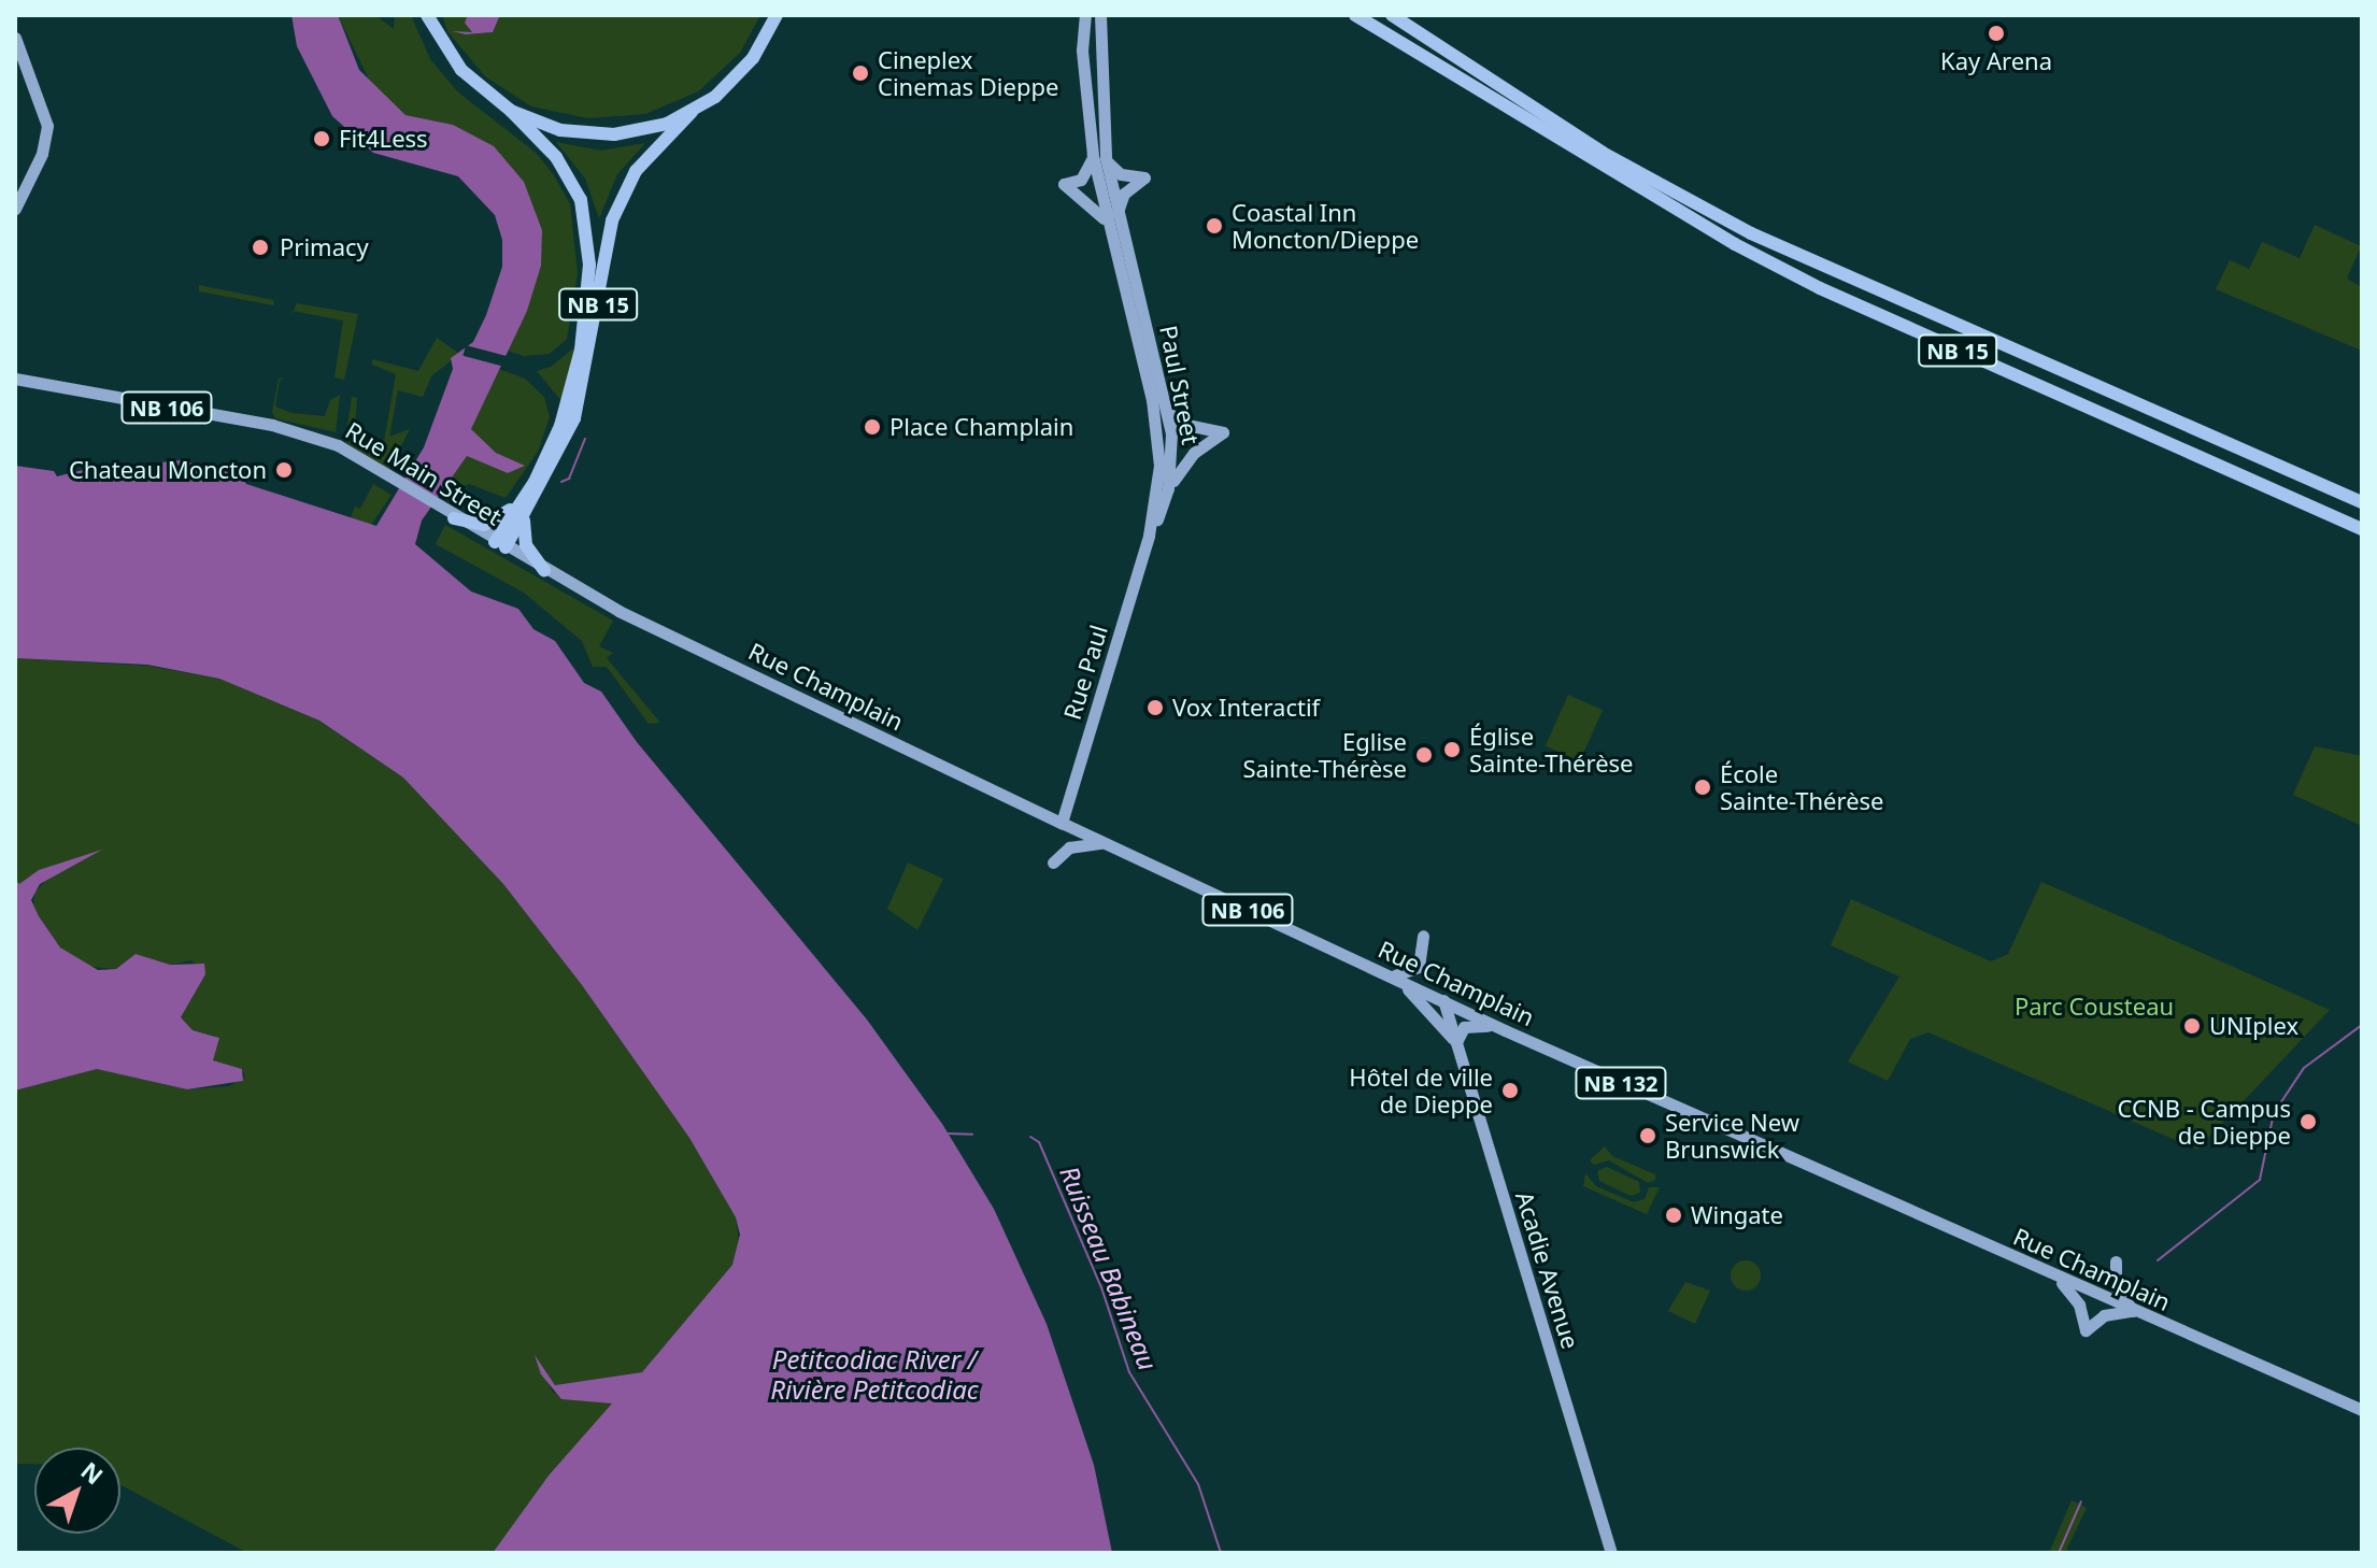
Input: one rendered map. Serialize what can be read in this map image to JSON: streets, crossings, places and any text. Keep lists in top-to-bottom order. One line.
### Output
{"streets":{"highway":["NB 15"],"main road":["Paul Street","NB 106","Rue Main Street","Rue Paul","Rue Champlain","NB 132","Acadie Avenue"]},"crossings":[["NB 15","NB 106"],["NB 15","Rue Main Street"],["Paul Street","Rue Paul"],["NB 106","Rue Main Street"],["NB 106","Rue Champlain"],["Rue Paul","Rue Champlain"],["Rue Champlain","Acadie Avenue"]],"water":["Ruisseau Babineau","Petitcodiac River / Rivière Petitcodiac"],"parks":["Parc Cousteau"],"places":["Kay Arena","Cineplex Cinemas Dieppe","Fit4Less","Coastal Inn Moncton/Dieppe","Primacy","Place Champlain","Chateau Moncton","Vox Interactif","Église Sainte-Thérèse","Eglise Sainte-Thérèse","École Sainte-Thérèse","UNIplex","Hôtel de ville de Dieppe","CCNB - Campus de Dieppe","Service New Brunswick","Wingate"],"north":"top right"}
